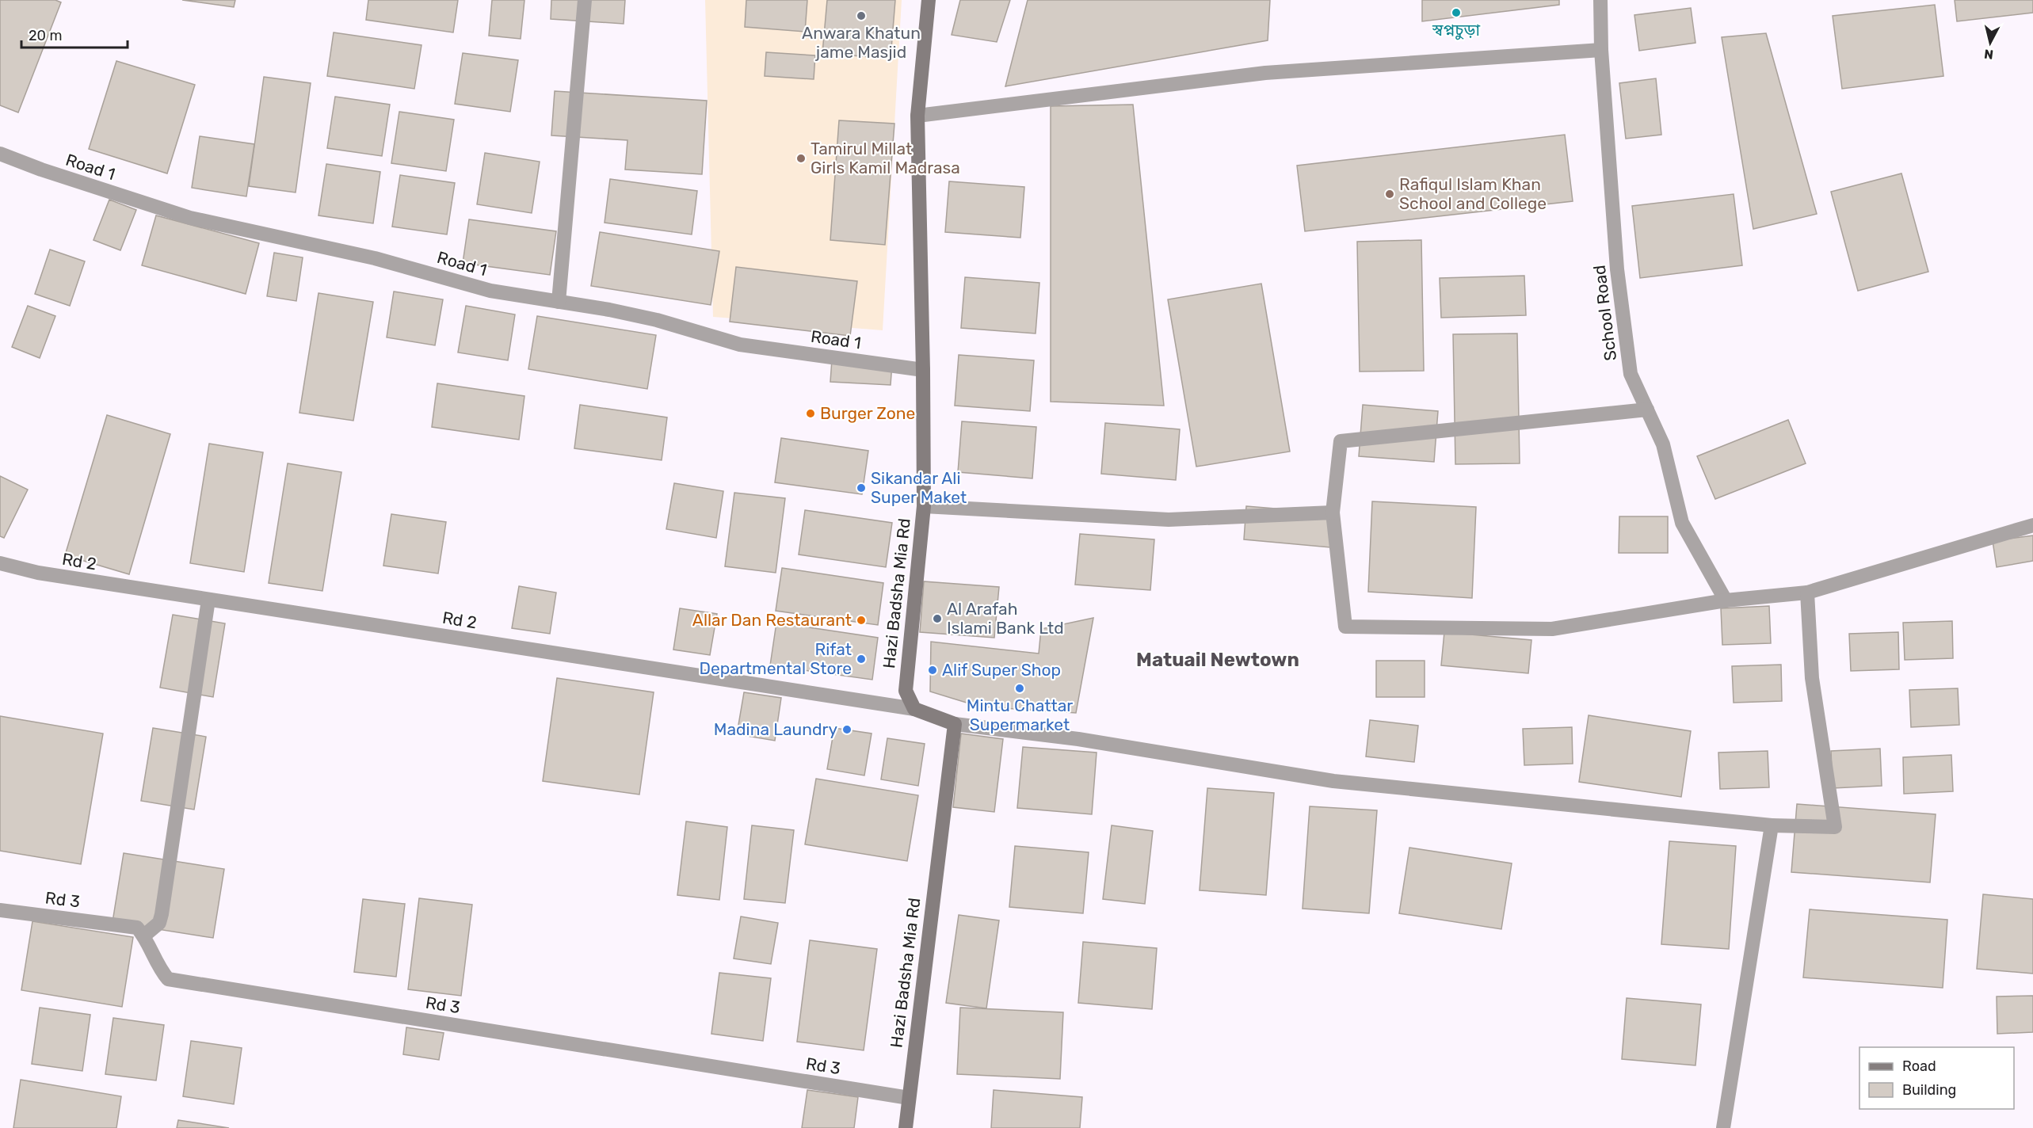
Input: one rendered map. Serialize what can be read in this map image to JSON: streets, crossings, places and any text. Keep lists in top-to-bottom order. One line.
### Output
{"streets":{"main road":["Hazi Badsha Mia Rd"],"street":["Road 1","School Road","Rd 2","Rd 3"]},"crossings":[["Road 1","Hazi Badsha Mia Rd"],["Rd 2","Hazi Badsha Mia Rd"],["Hazi Badsha Mia Rd","Rd 3"]],"districts":["Matuail Newtown"],"places":["স্বপ্নচুড়া","Anwara Khatun jame Masjid","Tamirul Millat Girls Kamil Madrasa","Rafiqul Islam Khan School and College","Burger Zone","Sikandar Ali Super Maket","Al Arafah Islami Bank Ltd","Allar Dan Restaurant","Rifat Departmental Store","Alif Super Shop","Mintu Chattar Supermarket","Madina Laundry"],"legend":["Road","Building"],"scale_bar":"20 m","north":"bottom"}
